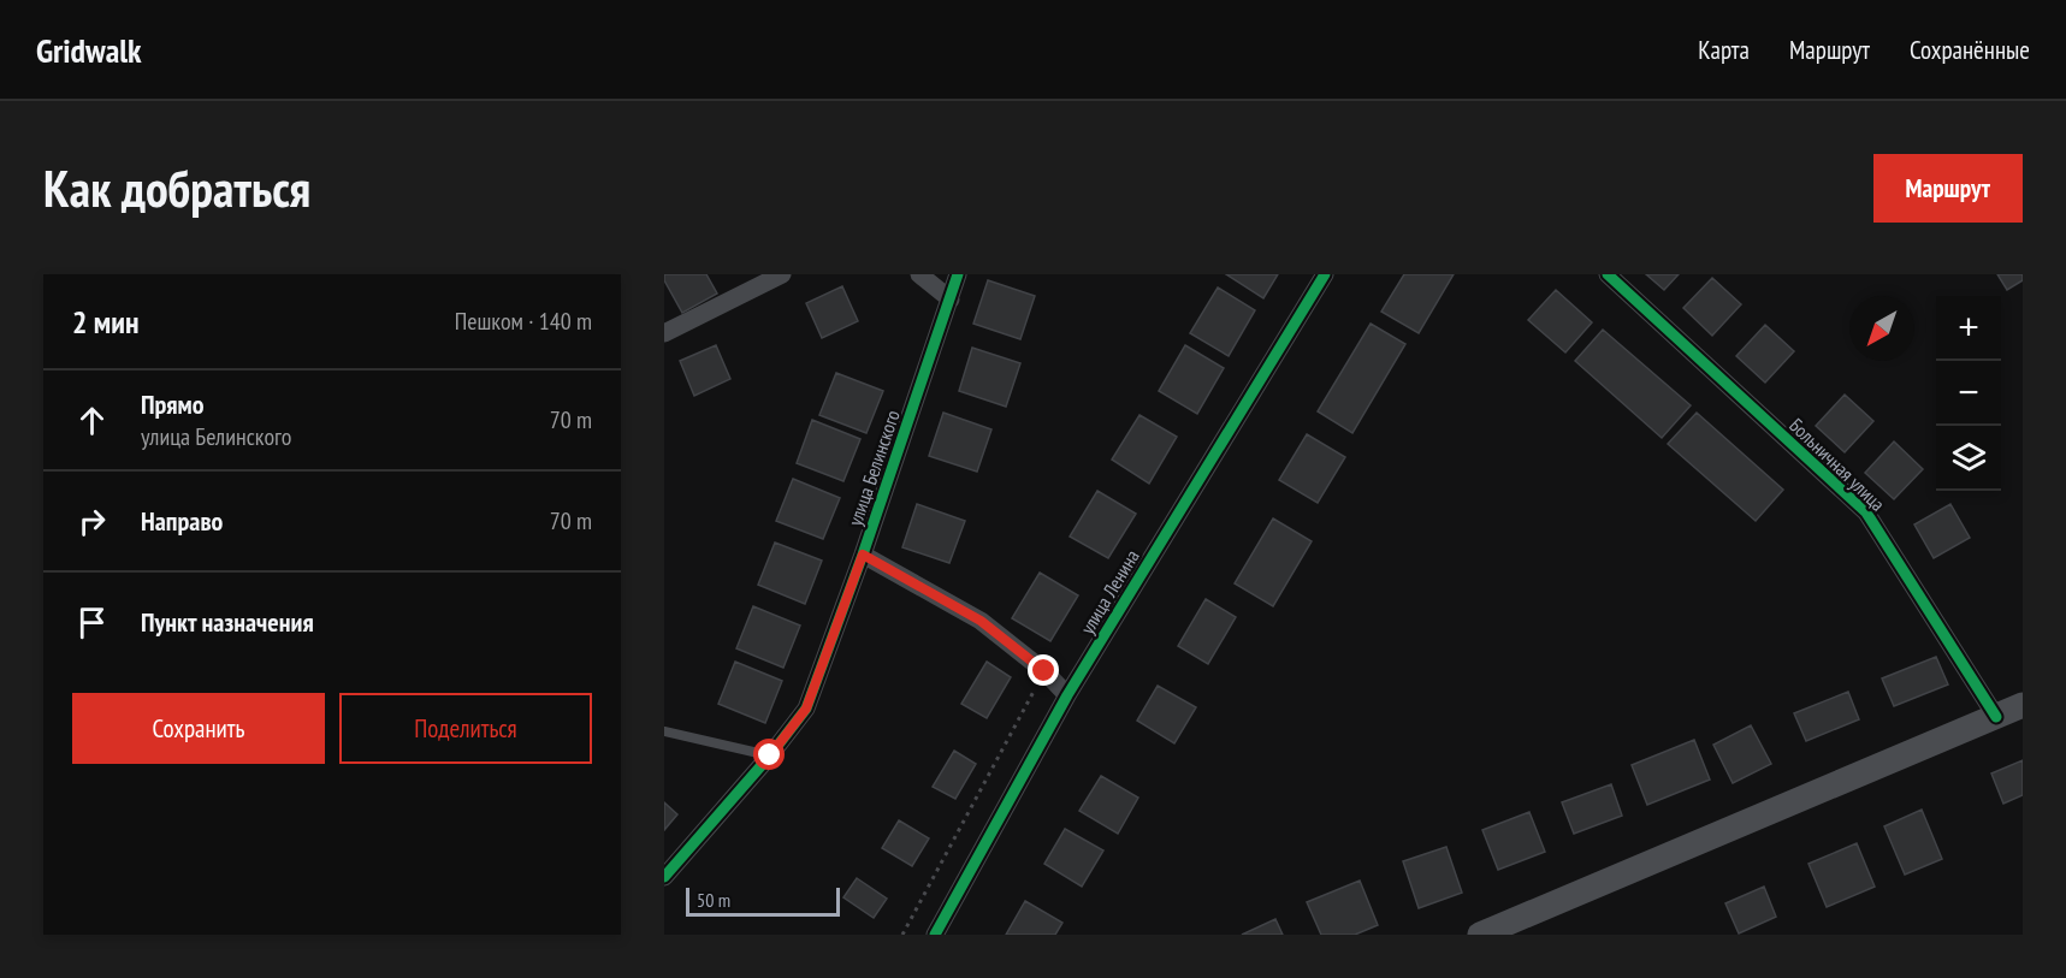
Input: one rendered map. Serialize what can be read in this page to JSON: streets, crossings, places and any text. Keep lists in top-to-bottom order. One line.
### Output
{"streets":{"street":["Больничная улица","улица Белинского","улица Ленина"]},"scale_bar":"50 m","north":"bottom left","page":{"header":"Gridwalk","nav":["Карта","Маршрут","Сохранённые"],"buttons":["Маршрут",["Сохранить","Поделиться"]],"title":"Как добраться","heading":["2 мин","Пешком · 140 m"],"map_buttons":["+","−"],"list":[["Прямо","улица Белинского","70 m"],["Направо","70 m"],"Пункт назначения"],"scale":"50 m"}}
